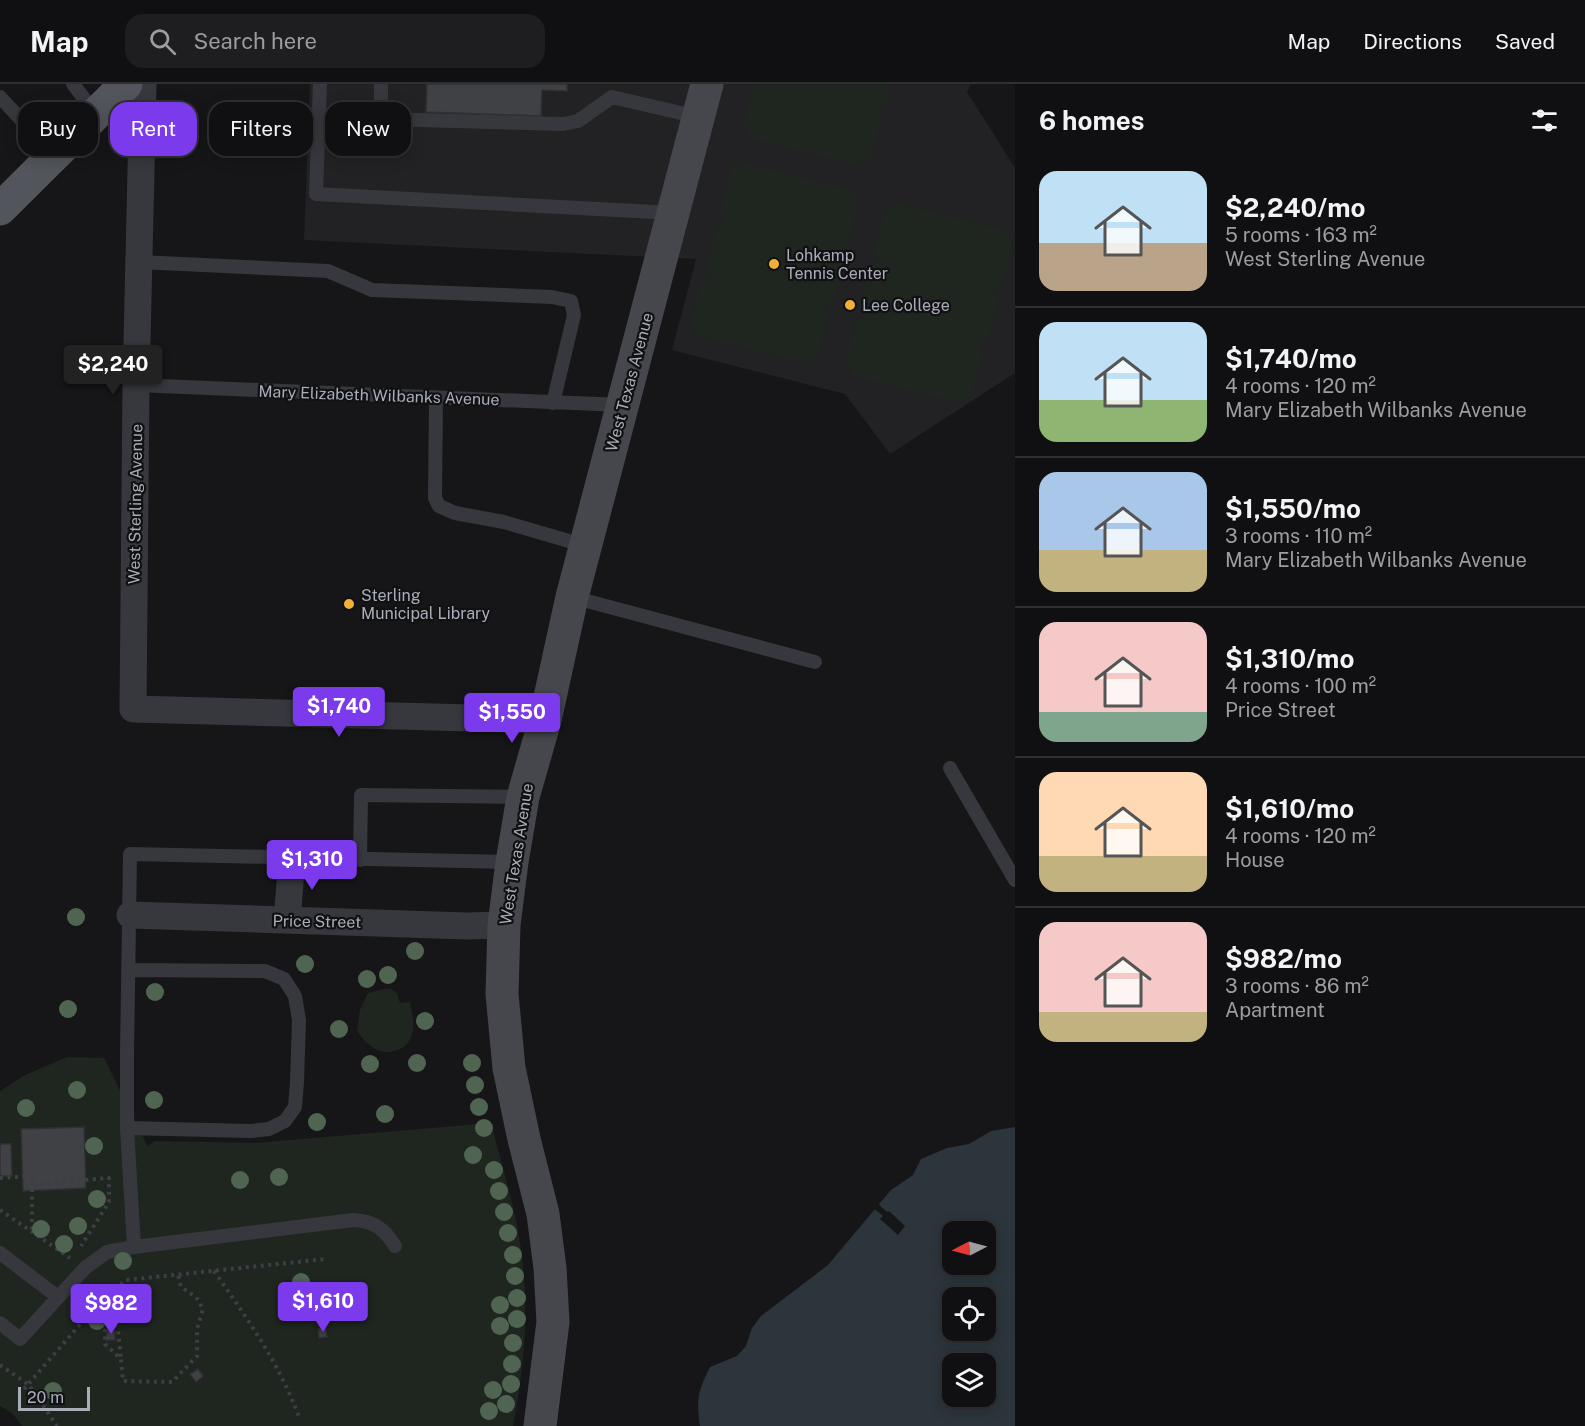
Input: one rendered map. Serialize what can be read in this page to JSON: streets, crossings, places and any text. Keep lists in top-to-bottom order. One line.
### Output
{"streets":{"street":["West Texas Avenue","West Sterling Avenue","Price Street"],"lane":["Mary Elizabeth Wilbanks Avenue"]},"crossings":[["West Texas Avenue","Mary Elizabeth Wilbanks Avenue"],["West Texas Avenue","West Sterling Avenue"],["West Texas Avenue","Price Street"],["Mary Elizabeth Wilbanks Avenue","West Sterling Avenue"]],"places":["Lohkamp Tennis Center","Lee College","Sterling Municipal Library"],"scale_bar":"20 m","north":"left","page":{"header":"Map","search":"Search here","nav":["Map","Directions","Saved"],"heading":"6 homes","chip":["Buy","Rent","Filters","New"],"list":[{"name":"$2,240/mo","note":"5 rooms · 163 m² · West Sterling Avenue"},{"name":"$1,740/mo","note":"4 rooms · 120 m² · Mary Elizabeth Wilbanks Avenue"},{"name":"$1,550/mo","note":"3 rooms · 110 m² · Mary Elizabeth Wilbanks Avenue"},{"name":"$1,310/mo","note":"4 rooms · 100 m² · Price Street"},{"name":"$1,610/mo","note":"4 rooms · 120 m² · House"},{"name":"$982/mo","note":"3 rooms · 86 m² · Apartment"}],"price":["$2,240","$1,740","$1,550","$1,310","$1,610","$982"],"scale":"20 m"}}
